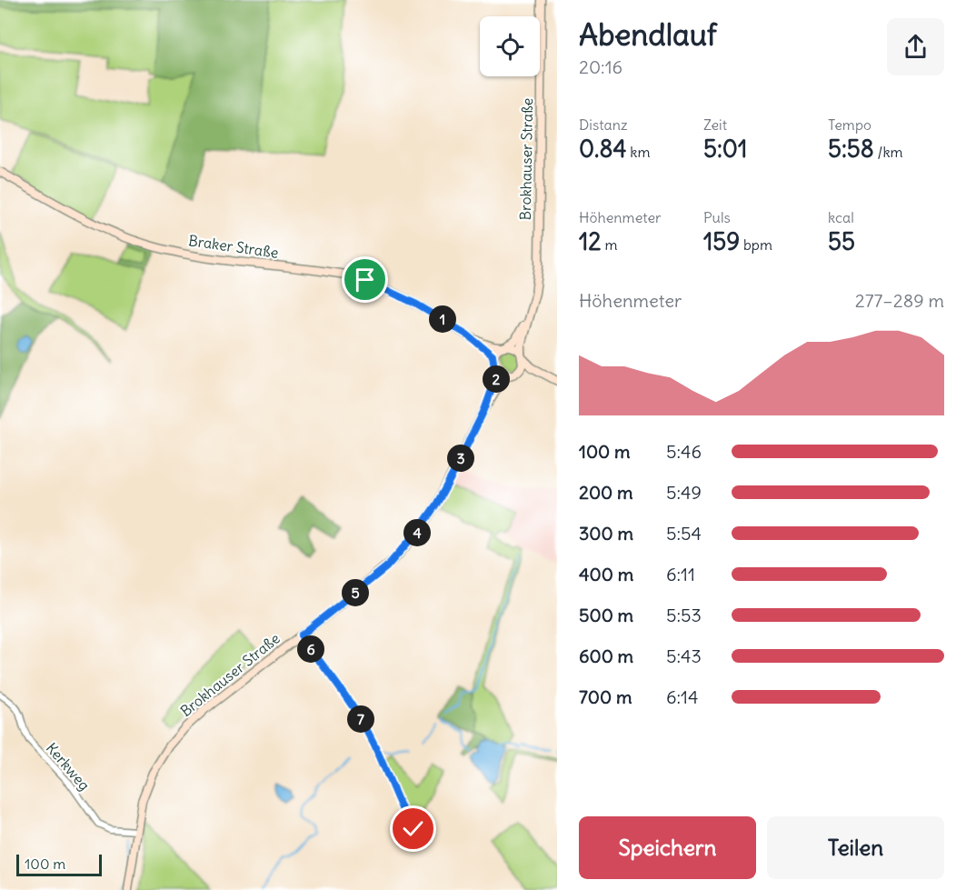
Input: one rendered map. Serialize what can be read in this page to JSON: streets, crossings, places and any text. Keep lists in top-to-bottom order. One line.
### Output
{"streets":{"street":["Brokhauser Straße","Braker Straße","Kerkweg"]},"crossings":[["Brokhauser Straße","Braker Straße"],["Brokhauser Straße","Kerkweg"]],"scale_bar":"100 m","page":{"heading":["Abendlauf","20:16"],"stats":[["Distanz","0.84 km"],["Zeit","5:01"],["Tempo","5:58 /km"],["Höhenmeter","12 m"],["Puls","159 bpm"],["kcal","55"]],"chart":["Höhenmeter","277–289 m"],"pins":["1","2","3","4","5","6","7"],"list":[{"name":"100 m","note":"5:46"},{"name":"200 m","note":"5:49"},{"name":"300 m","note":"5:54"},{"name":"400 m","note":"6:11"},{"name":"500 m","note":"5:53"},{"name":"600 m","note":"5:43"},{"name":"700 m","note":"6:14"}],"buttons":["Speichern","Teilen"],"scale":"100 m"}}
